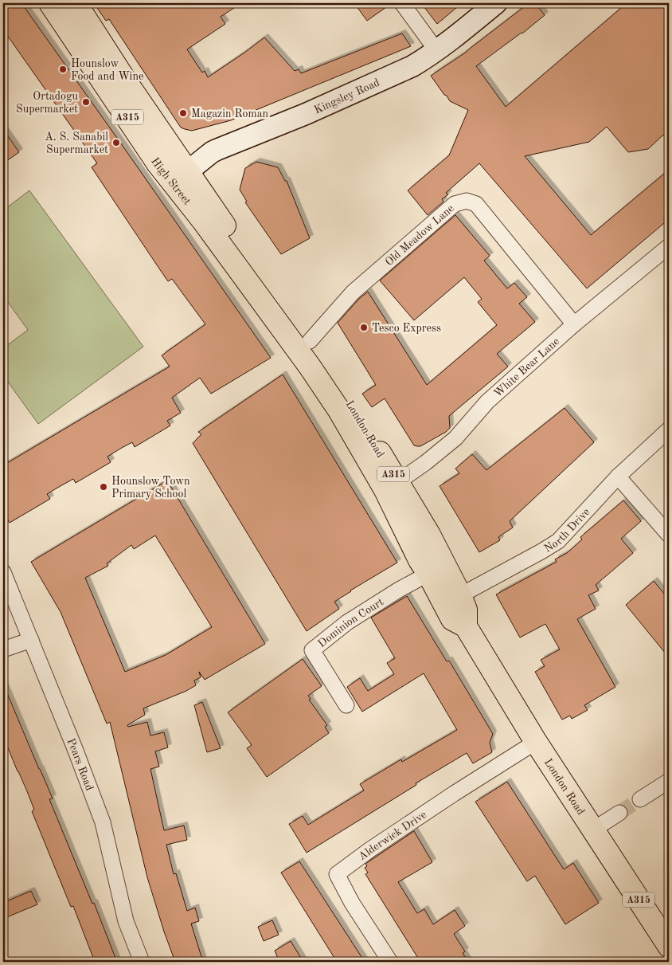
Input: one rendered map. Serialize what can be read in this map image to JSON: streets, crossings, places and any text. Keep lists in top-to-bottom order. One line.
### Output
{"streets":{"main road":["A315","High Street","London Road"],"street":["Kingsley Road","Old Meadow Lane","White Bear Lane","North Drive","Dominion Court","Pears Road","Alderwick Drive"]},"crossings":[["Kingsley Road","High Street"],["High Street","Old Meadow Lane"],["High Street","London Road"],["Old Meadow Lane","White Bear Lane"],["Old Meadow Lane","London Road"],["White Bear Lane","London Road"],["London Road","North Drive"],["London Road","Dominion Court"],["London Road","Alderwick Drive"]],"places":["Hounslow Food and Wine","Ortadogu Supermarket","Magazin Roman","A. S. Sanabil Supermarket","Tesco Express","Hounslow Town Primary School"]}
